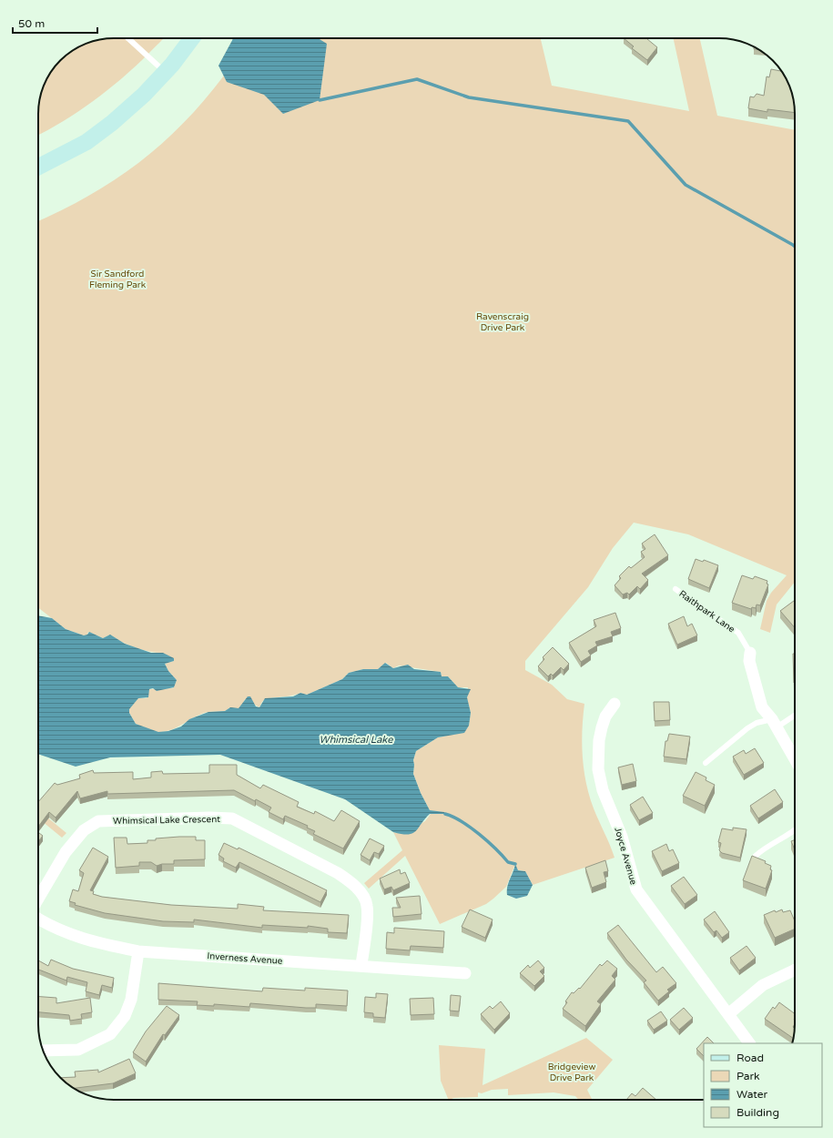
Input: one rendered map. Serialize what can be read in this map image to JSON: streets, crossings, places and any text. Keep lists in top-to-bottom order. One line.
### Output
{"streets":{"street":["Whimsical Lake Crescent","Joyce Avenue","Inverness Avenue"],"lane":["Raithpark Lane"]},"crossings":[["Whimsical Lake Crescent","Inverness Avenue"]],"water":["Whimsical Lake"],"parks":["Sir Sandford Fleming Park","Ravenscraig Drive Park","Bridgeview Drive Park"],"legend":["Road","Park","Water","Building"],"scale_bar":"50 m"}
